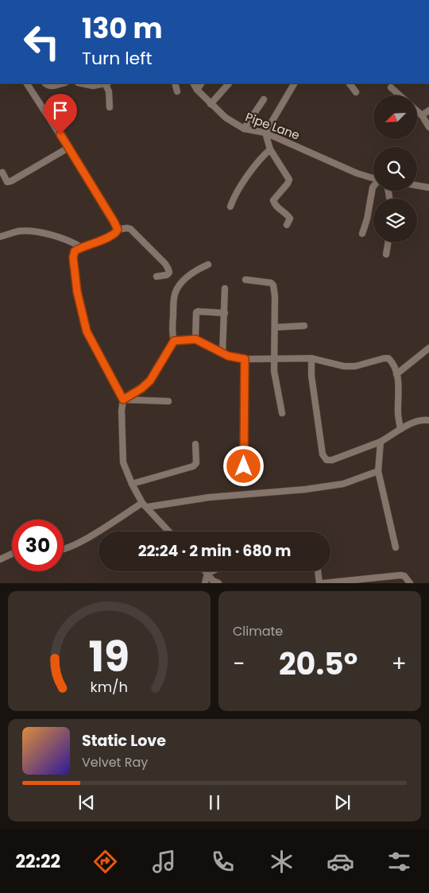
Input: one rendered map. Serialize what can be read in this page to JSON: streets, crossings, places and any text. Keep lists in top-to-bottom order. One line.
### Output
{"streets":{"street":["Pipe Lane"]},"north":"bottom left","page":{"turn":["130 m","Turn left"],"limit":"30","trip":"22:24 · 2 min · 680 m","tile":"Climate","heat":["−","20.5°","+"],"song":["Static Love","Velvet Ray"],"tabs":"22:22","gauge":["19","km/h"]}}
